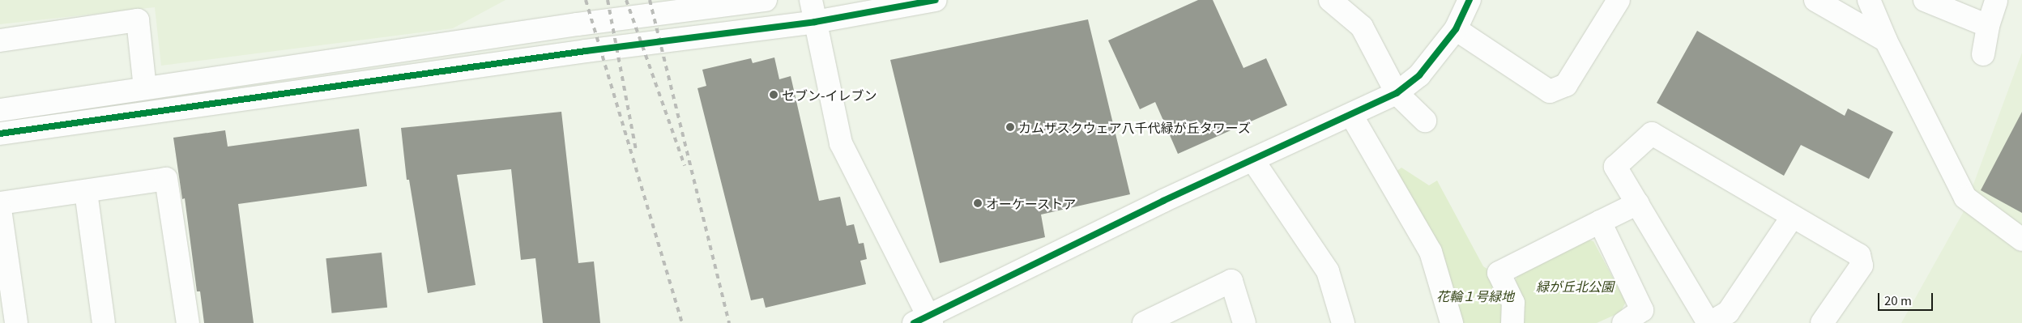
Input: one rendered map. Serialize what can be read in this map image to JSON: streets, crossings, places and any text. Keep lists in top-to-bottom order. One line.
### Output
{"parks":["緑が丘北公園","花輪１号緑地"],"places":["セブン-イレブン","カムザスクウェア八千代緑が丘タワーズ","オーケーストア"],"scale_bar":"20 m"}
